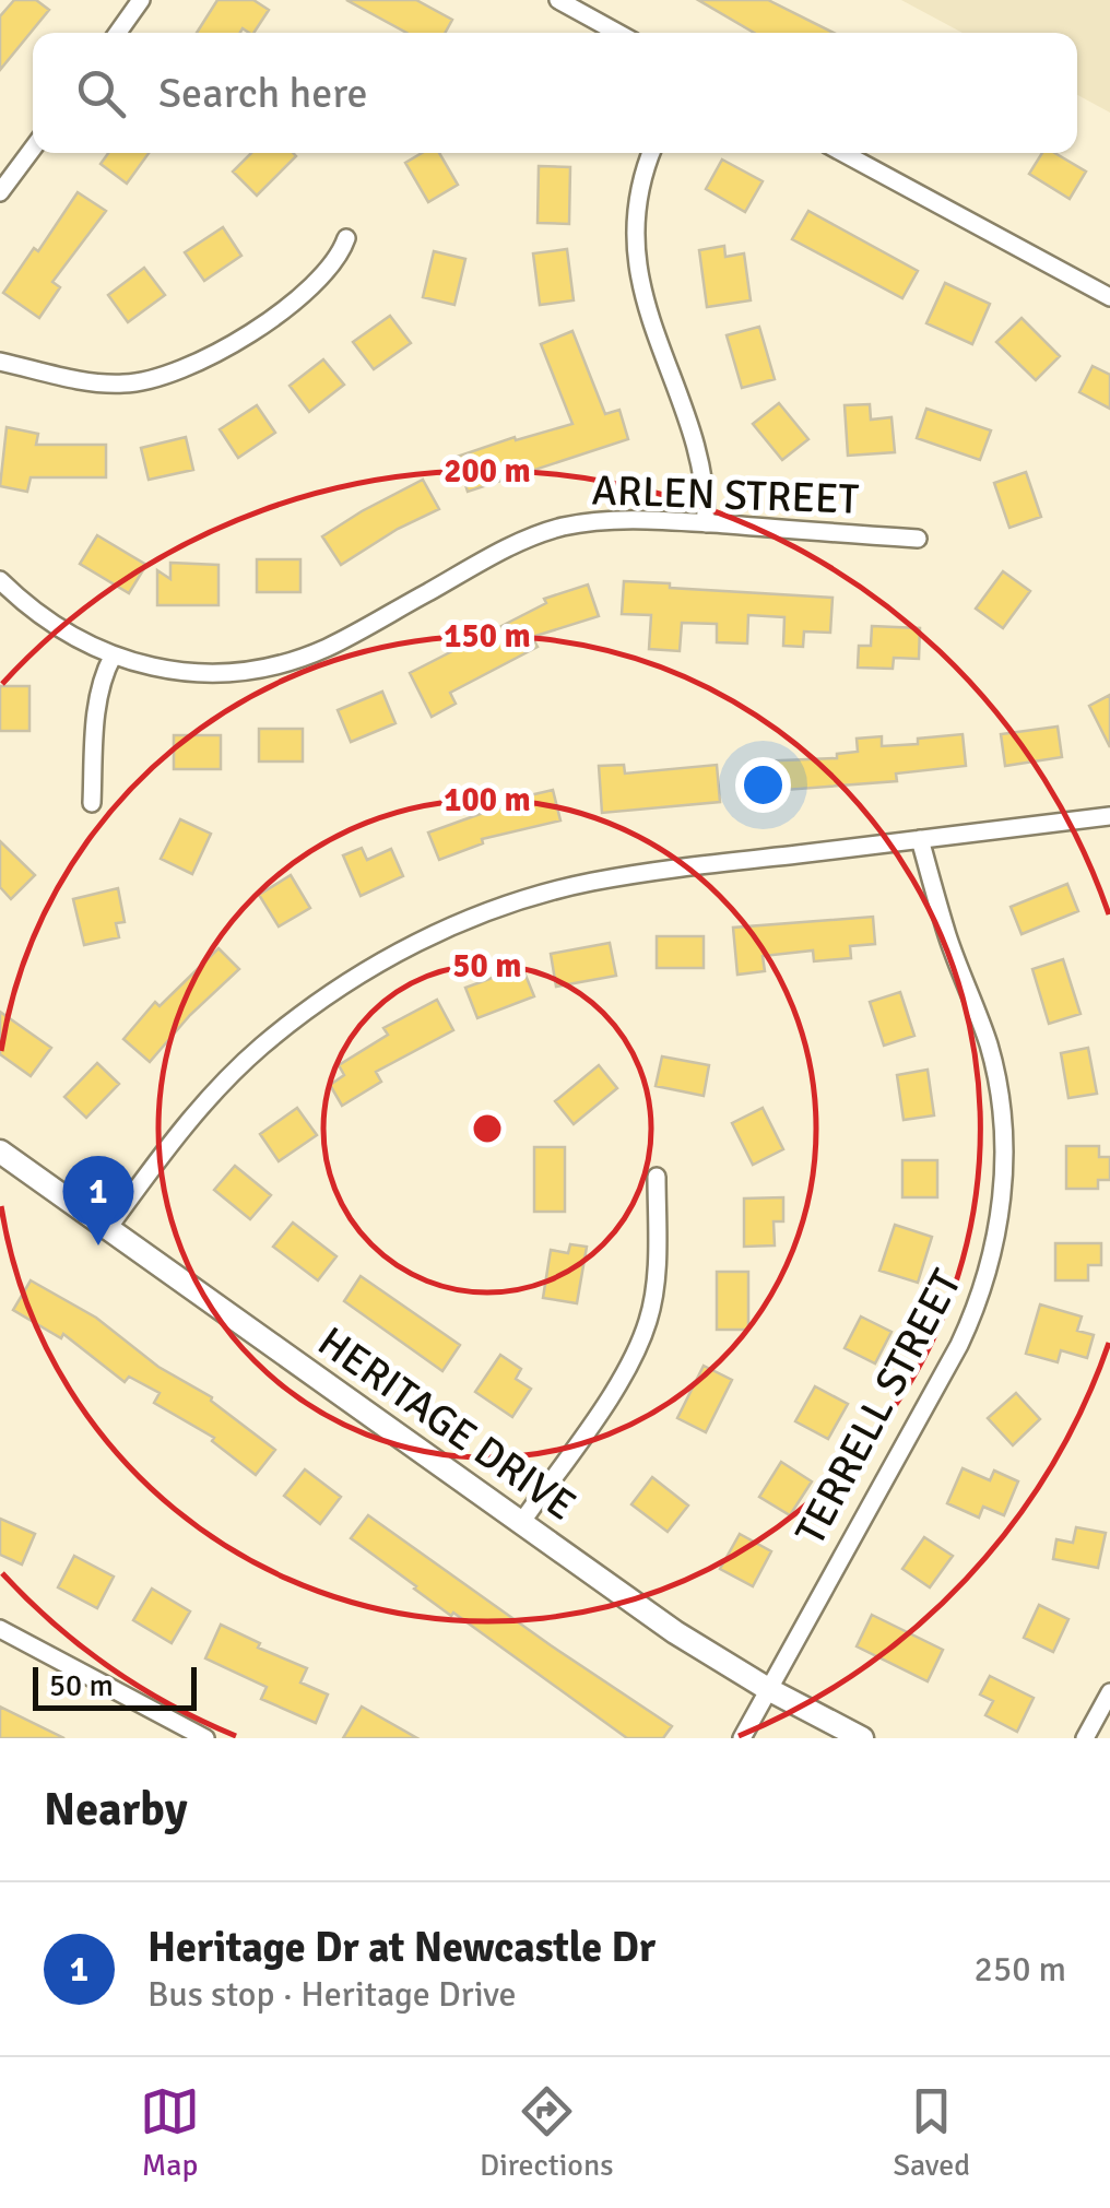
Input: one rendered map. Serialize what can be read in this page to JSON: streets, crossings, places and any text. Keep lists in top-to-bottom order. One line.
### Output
{"streets":{"street":["ARLEN STREET","TERRELL STREET","HERITAGE DRIVE"]},"crossings":[["TERRELL STREET","HERITAGE DRIVE"]],"scale_bar":"50 m","page":{"search":"Search here","pins":"1","scale":"50 m","heading":"Nearby","list":[{"mark":"1","name":"Heritage Dr at Newcastle Dr","note":"Bus stop · Heritage Drive","value":"250 m"}],"nav":["Map","Directions","Saved"]},"rings":["200 m","150 m","100 m","50 m"]}
